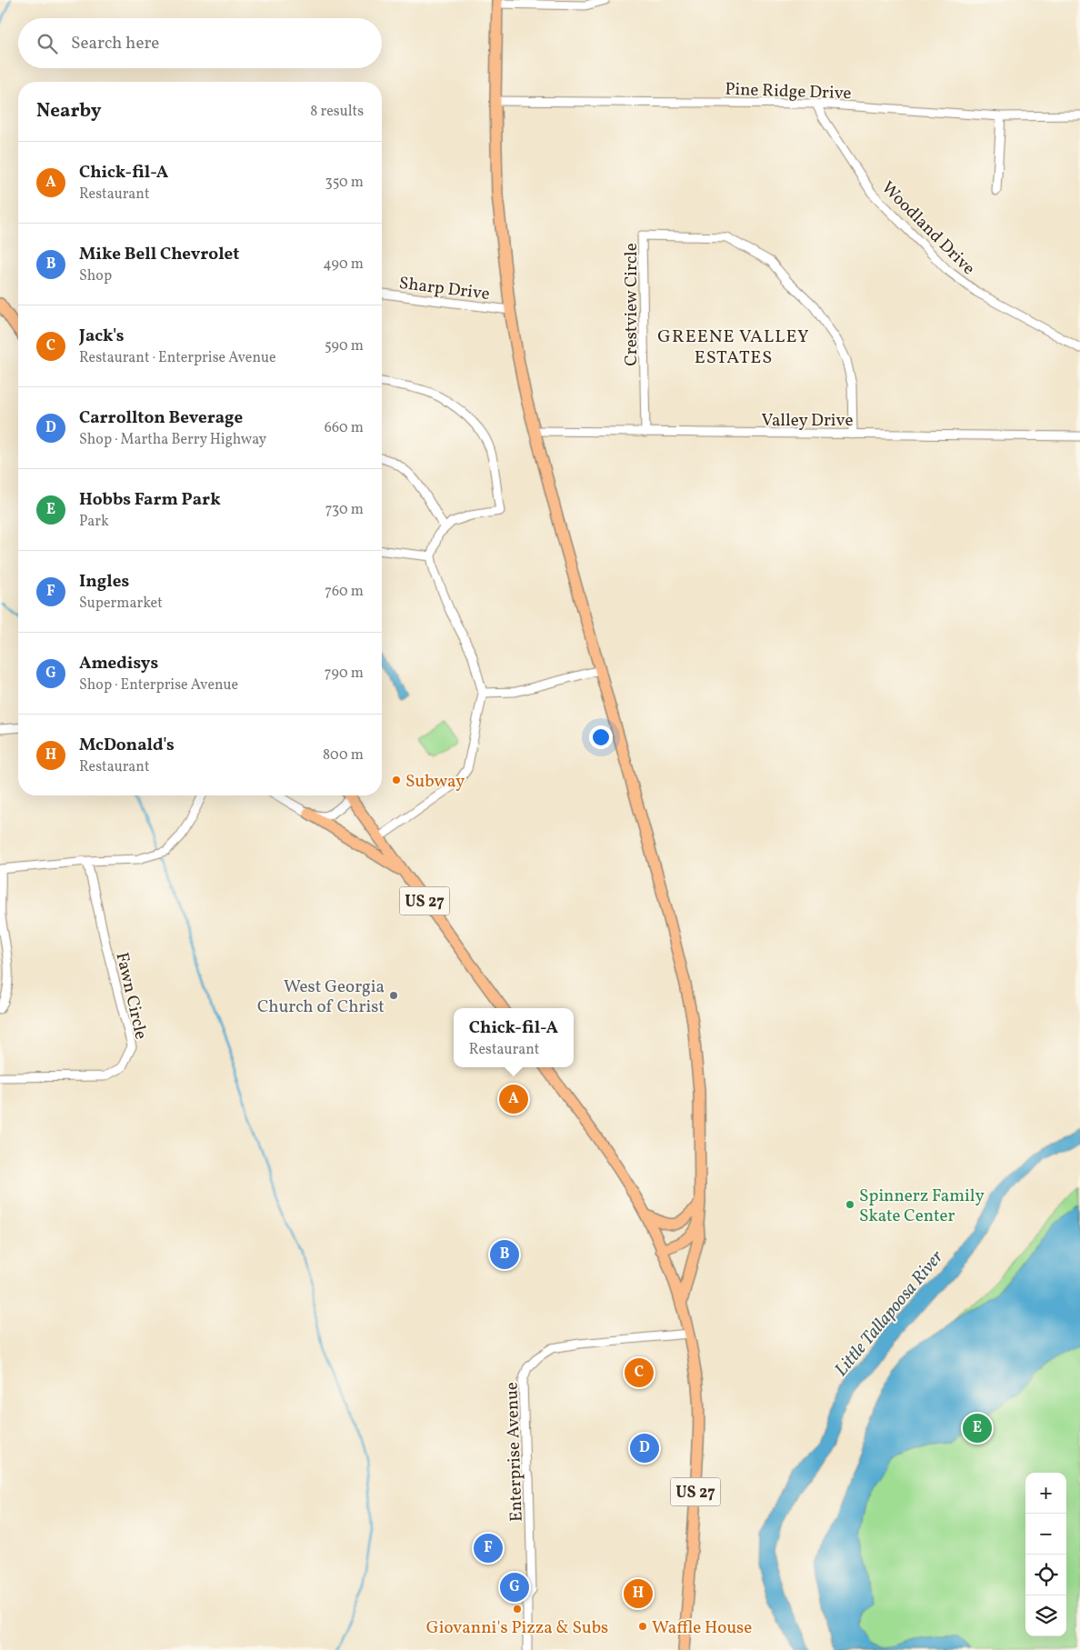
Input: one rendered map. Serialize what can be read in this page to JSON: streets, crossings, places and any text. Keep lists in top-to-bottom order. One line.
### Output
{"streets":{"main road":["US 27"],"street":["Pine Ridge Drive","Woodland Drive","Sharp Drive","Crestview Circle","Valley Drive","Fawn Circle","Enterprise Avenue"]},"crossings":[["Pine Ridge Drive","Woodland Drive"],["Crestview Circle","Valley Drive"],["US 27","Enterprise Avenue"]],"districts":["GREENE VALLEY ESTATES"],"water":["Little Tallapoosa River"],"places":["Subway","West Georgia Church of Christ","Spinnerz Family Skate Center","Giovanni's Pizza & Subs","Waffle House"],"page":{"search":"Search here","heading":["Nearby","8 results"],"list":[{"mark":"A","name":"Chick-fil-A","note":"Restaurant","value":"350 m"},{"mark":"B","name":"Mike Bell Chevrolet","note":"Shop","value":"490 m"},{"mark":"C","name":"Jack's","note":"Restaurant · Enterprise Avenue","value":"590 m"},{"mark":"D","name":"Carrollton Beverage","note":"Shop · Martha Berry Highway","value":"660 m"},{"mark":"E","name":"Hobbs Farm Park","note":"Park","value":"730 m"},{"mark":"F","name":"Ingles","note":"Supermarket","value":"760 m"},{"mark":"G","name":"Amedisys","note":"Shop · Enterprise Avenue","value":"790 m"},{"mark":"H","name":"McDonald's","note":"Restaurant","value":"800 m"}],"popup":["Chick-fil-A","Restaurant"],"pins":["A","B","C","E","D","F","G","H"],"map_buttons":["+","−"]}}
